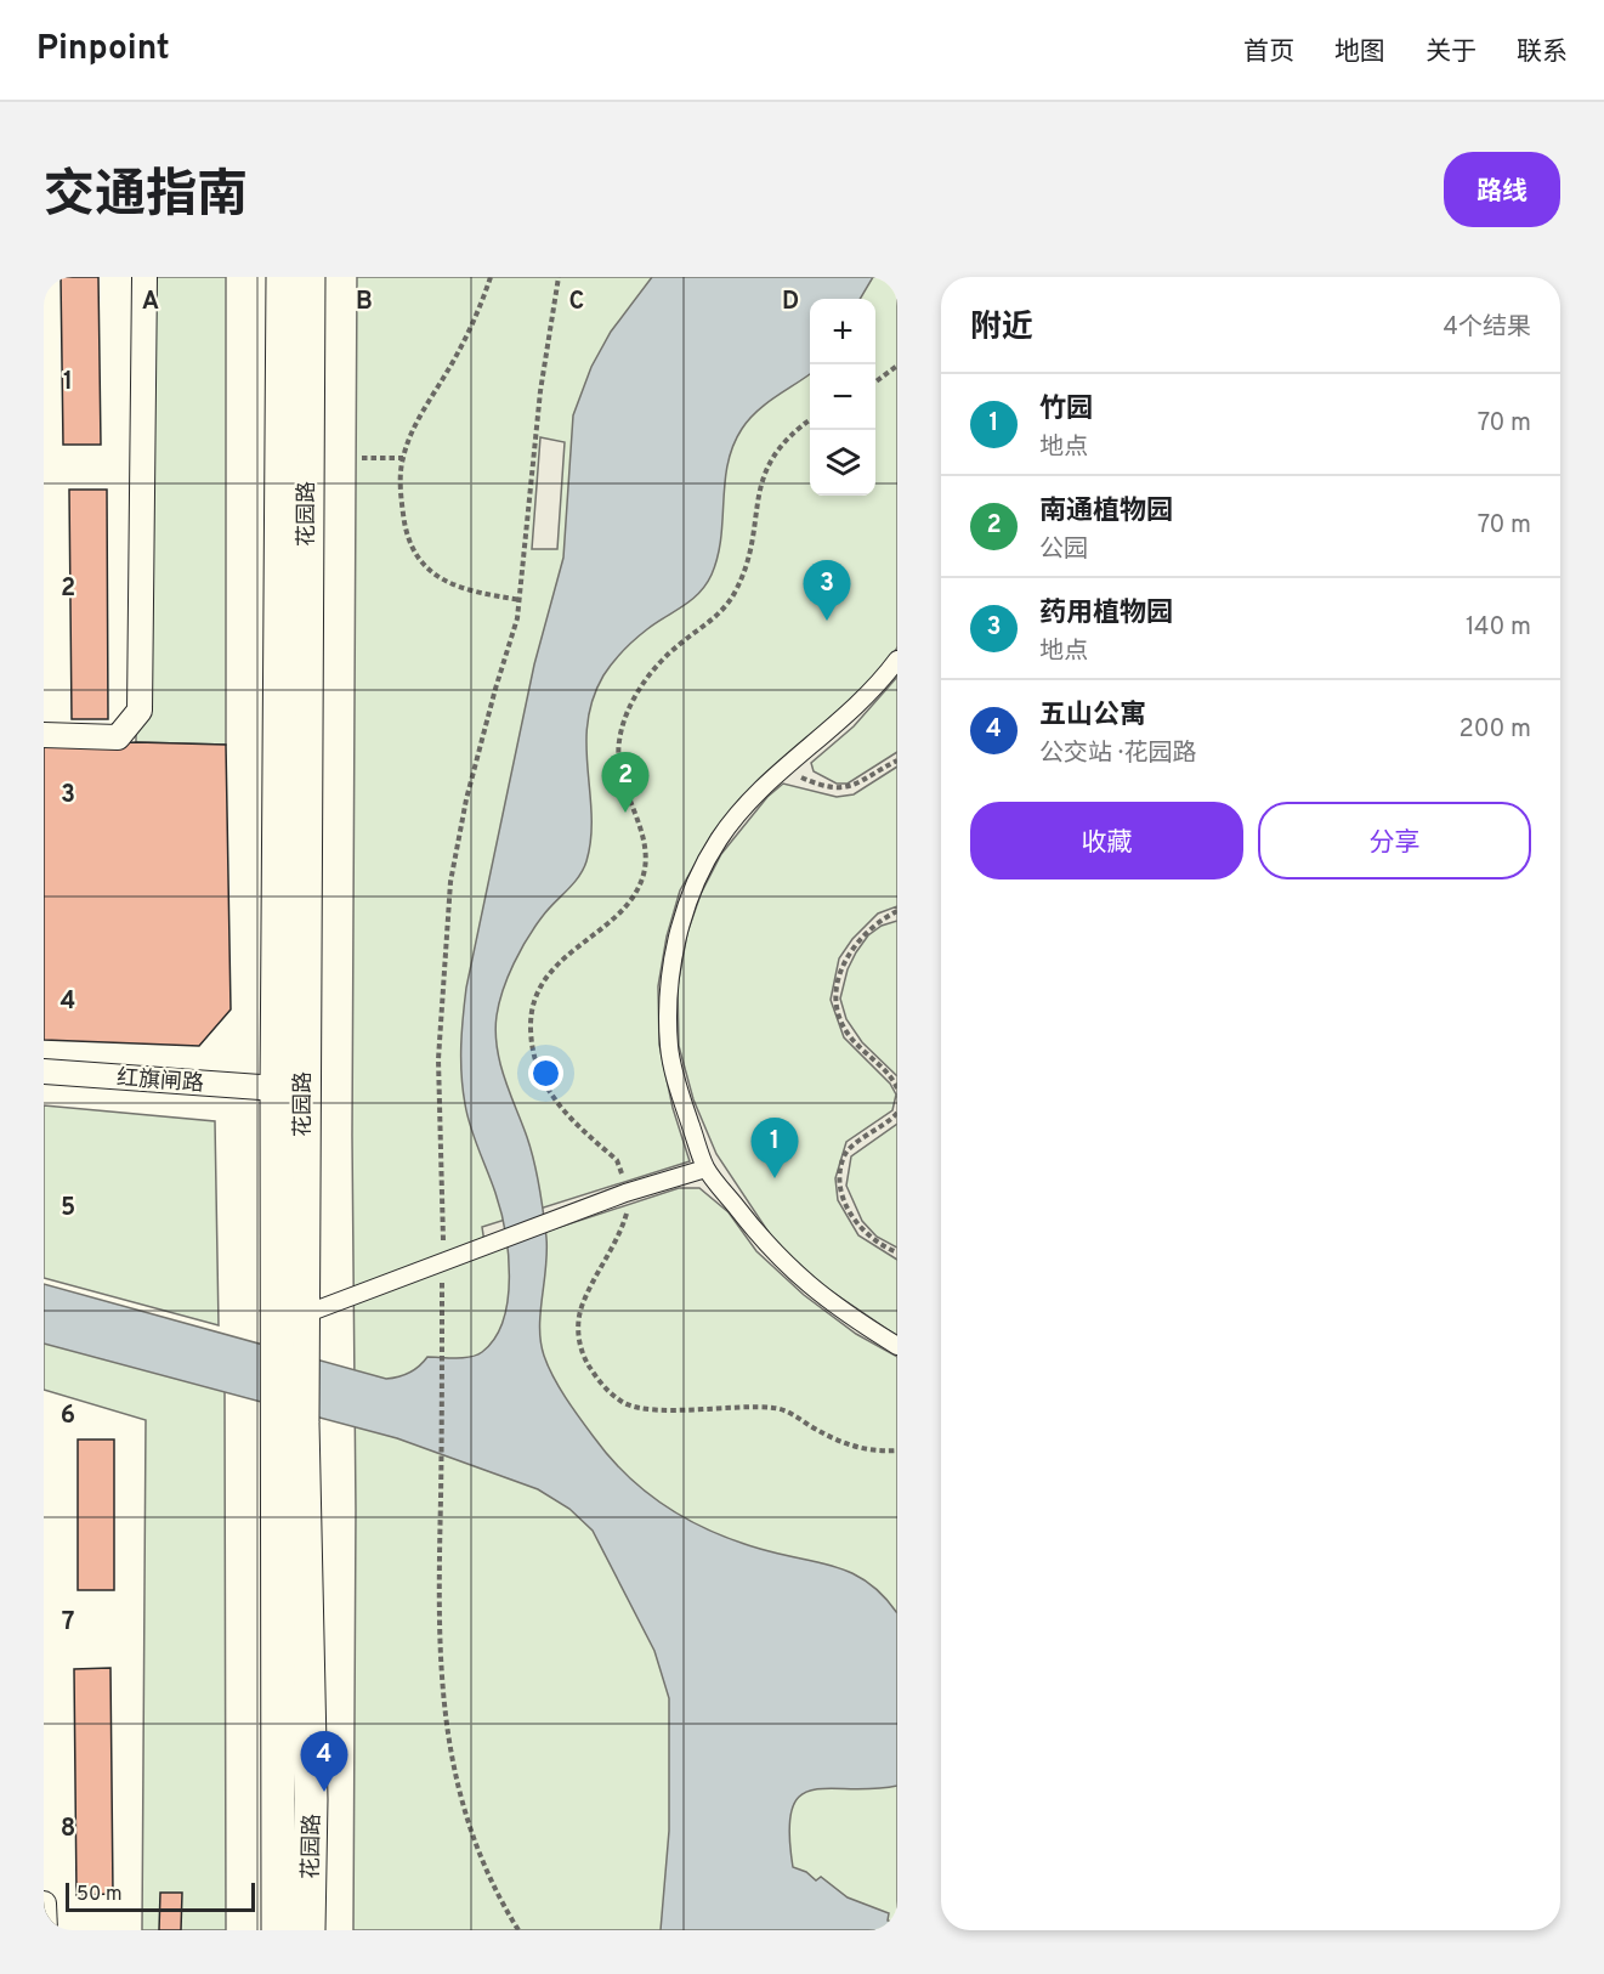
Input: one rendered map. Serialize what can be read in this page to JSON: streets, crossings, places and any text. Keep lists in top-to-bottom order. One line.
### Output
{"streets":{"main road":["花园路"],"street":["红旗闸路"]},"crossings":[["花园路","红旗闸路"]],"scale_bar":"50 m","page":{"header":"Pinpoint","nav":["首页","地图","关于","联系"],"title":"交通指南","buttons":["路线",["收藏","分享"]],"heading":["附近","4个结果"],"map_buttons":["+","−"],"list":[{"mark":"1","name":"竹园","note":"地点","value":"70 m"},{"mark":"2","name":"南通植物园","note":"公园","value":"70 m"},{"mark":"3","name":"药用植物园","note":"地点","value":"140 m"},{"mark":"4","name":"五山公寓","note":"公交站 · 花园路","value":"200 m"}],"pins":["3","2","1","4"],"scale":"50 m"},"grid":{"columns":["A","B","C","D"],"rows":["1","2","3","4","5","6","7","8"]}}
